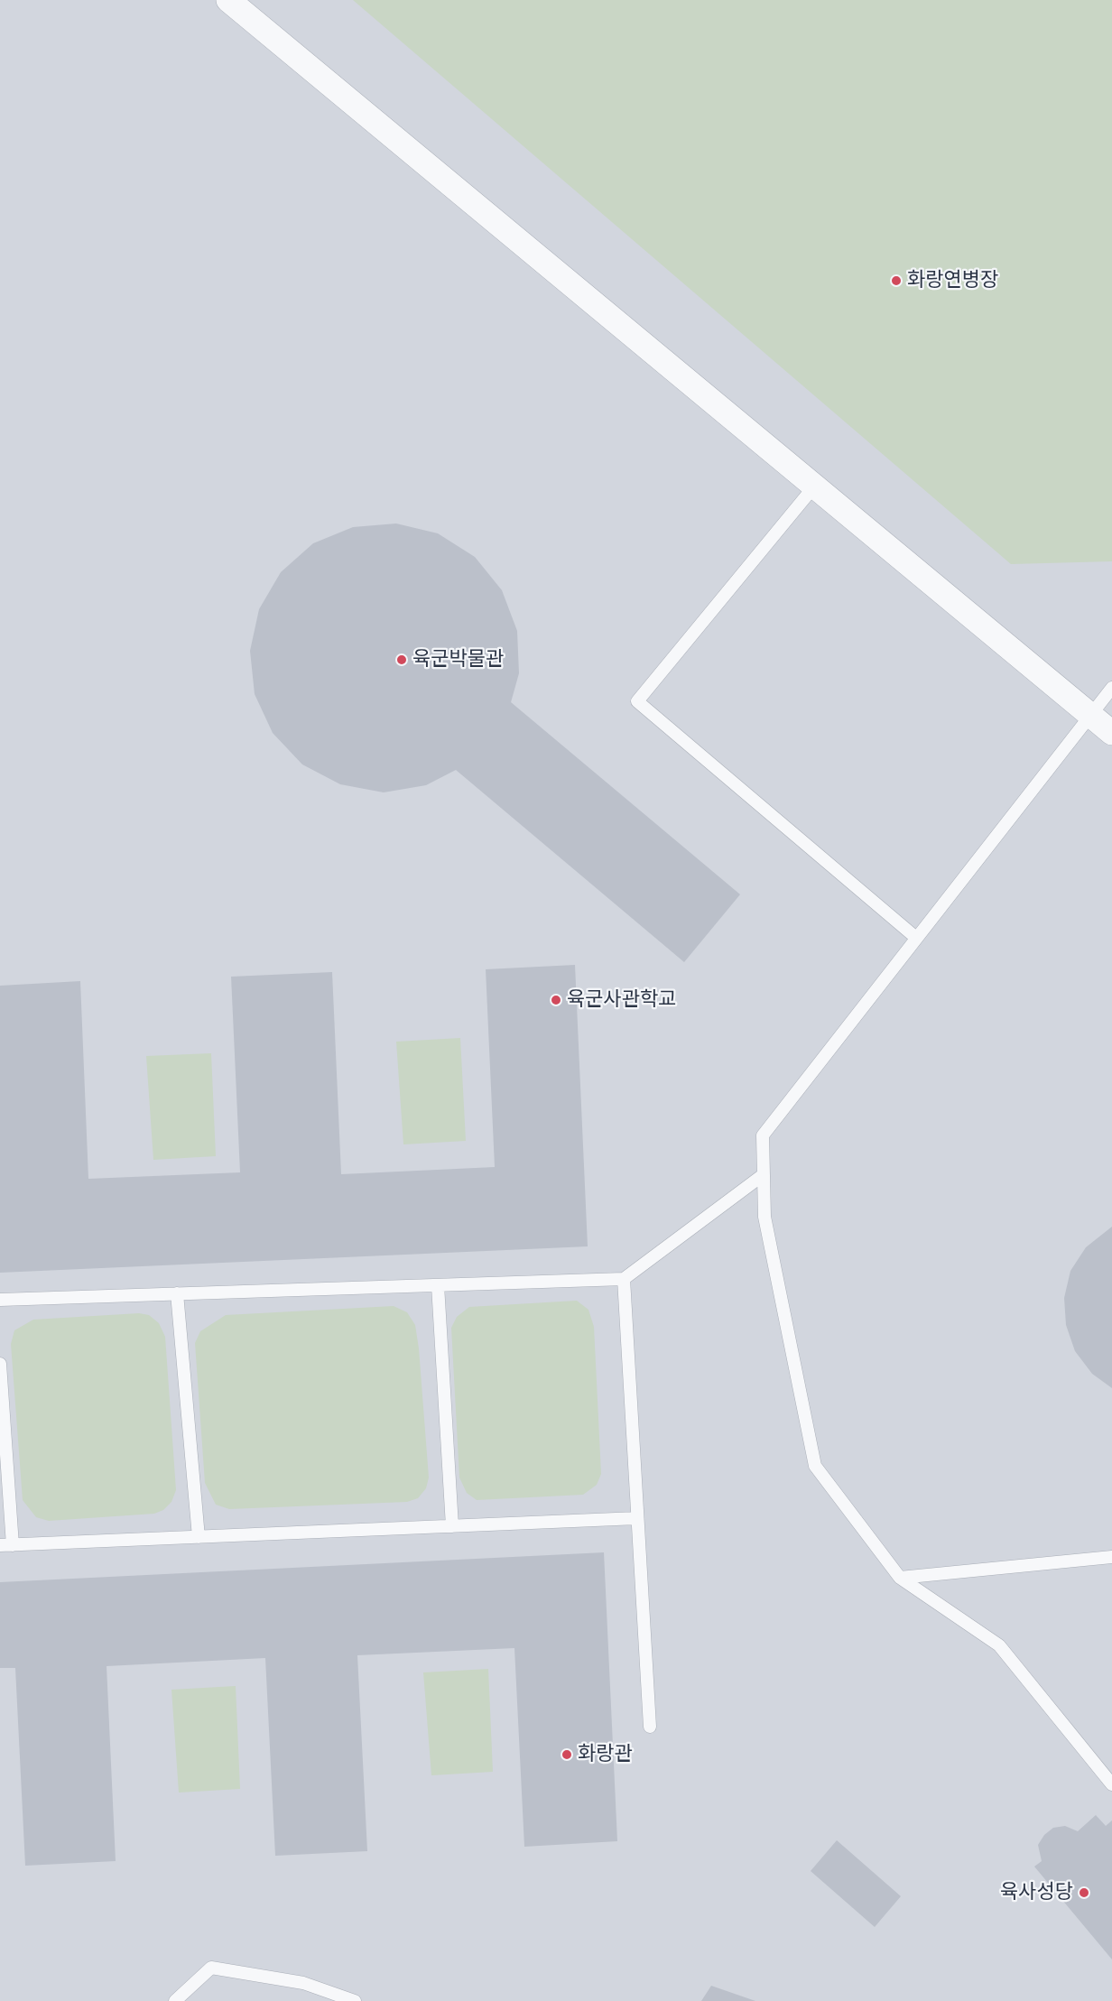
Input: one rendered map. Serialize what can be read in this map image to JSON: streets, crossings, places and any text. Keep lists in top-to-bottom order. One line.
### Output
{"places":["화랑연병장","육군박물관","육군사관학교","화랑관","육사성당"]}
